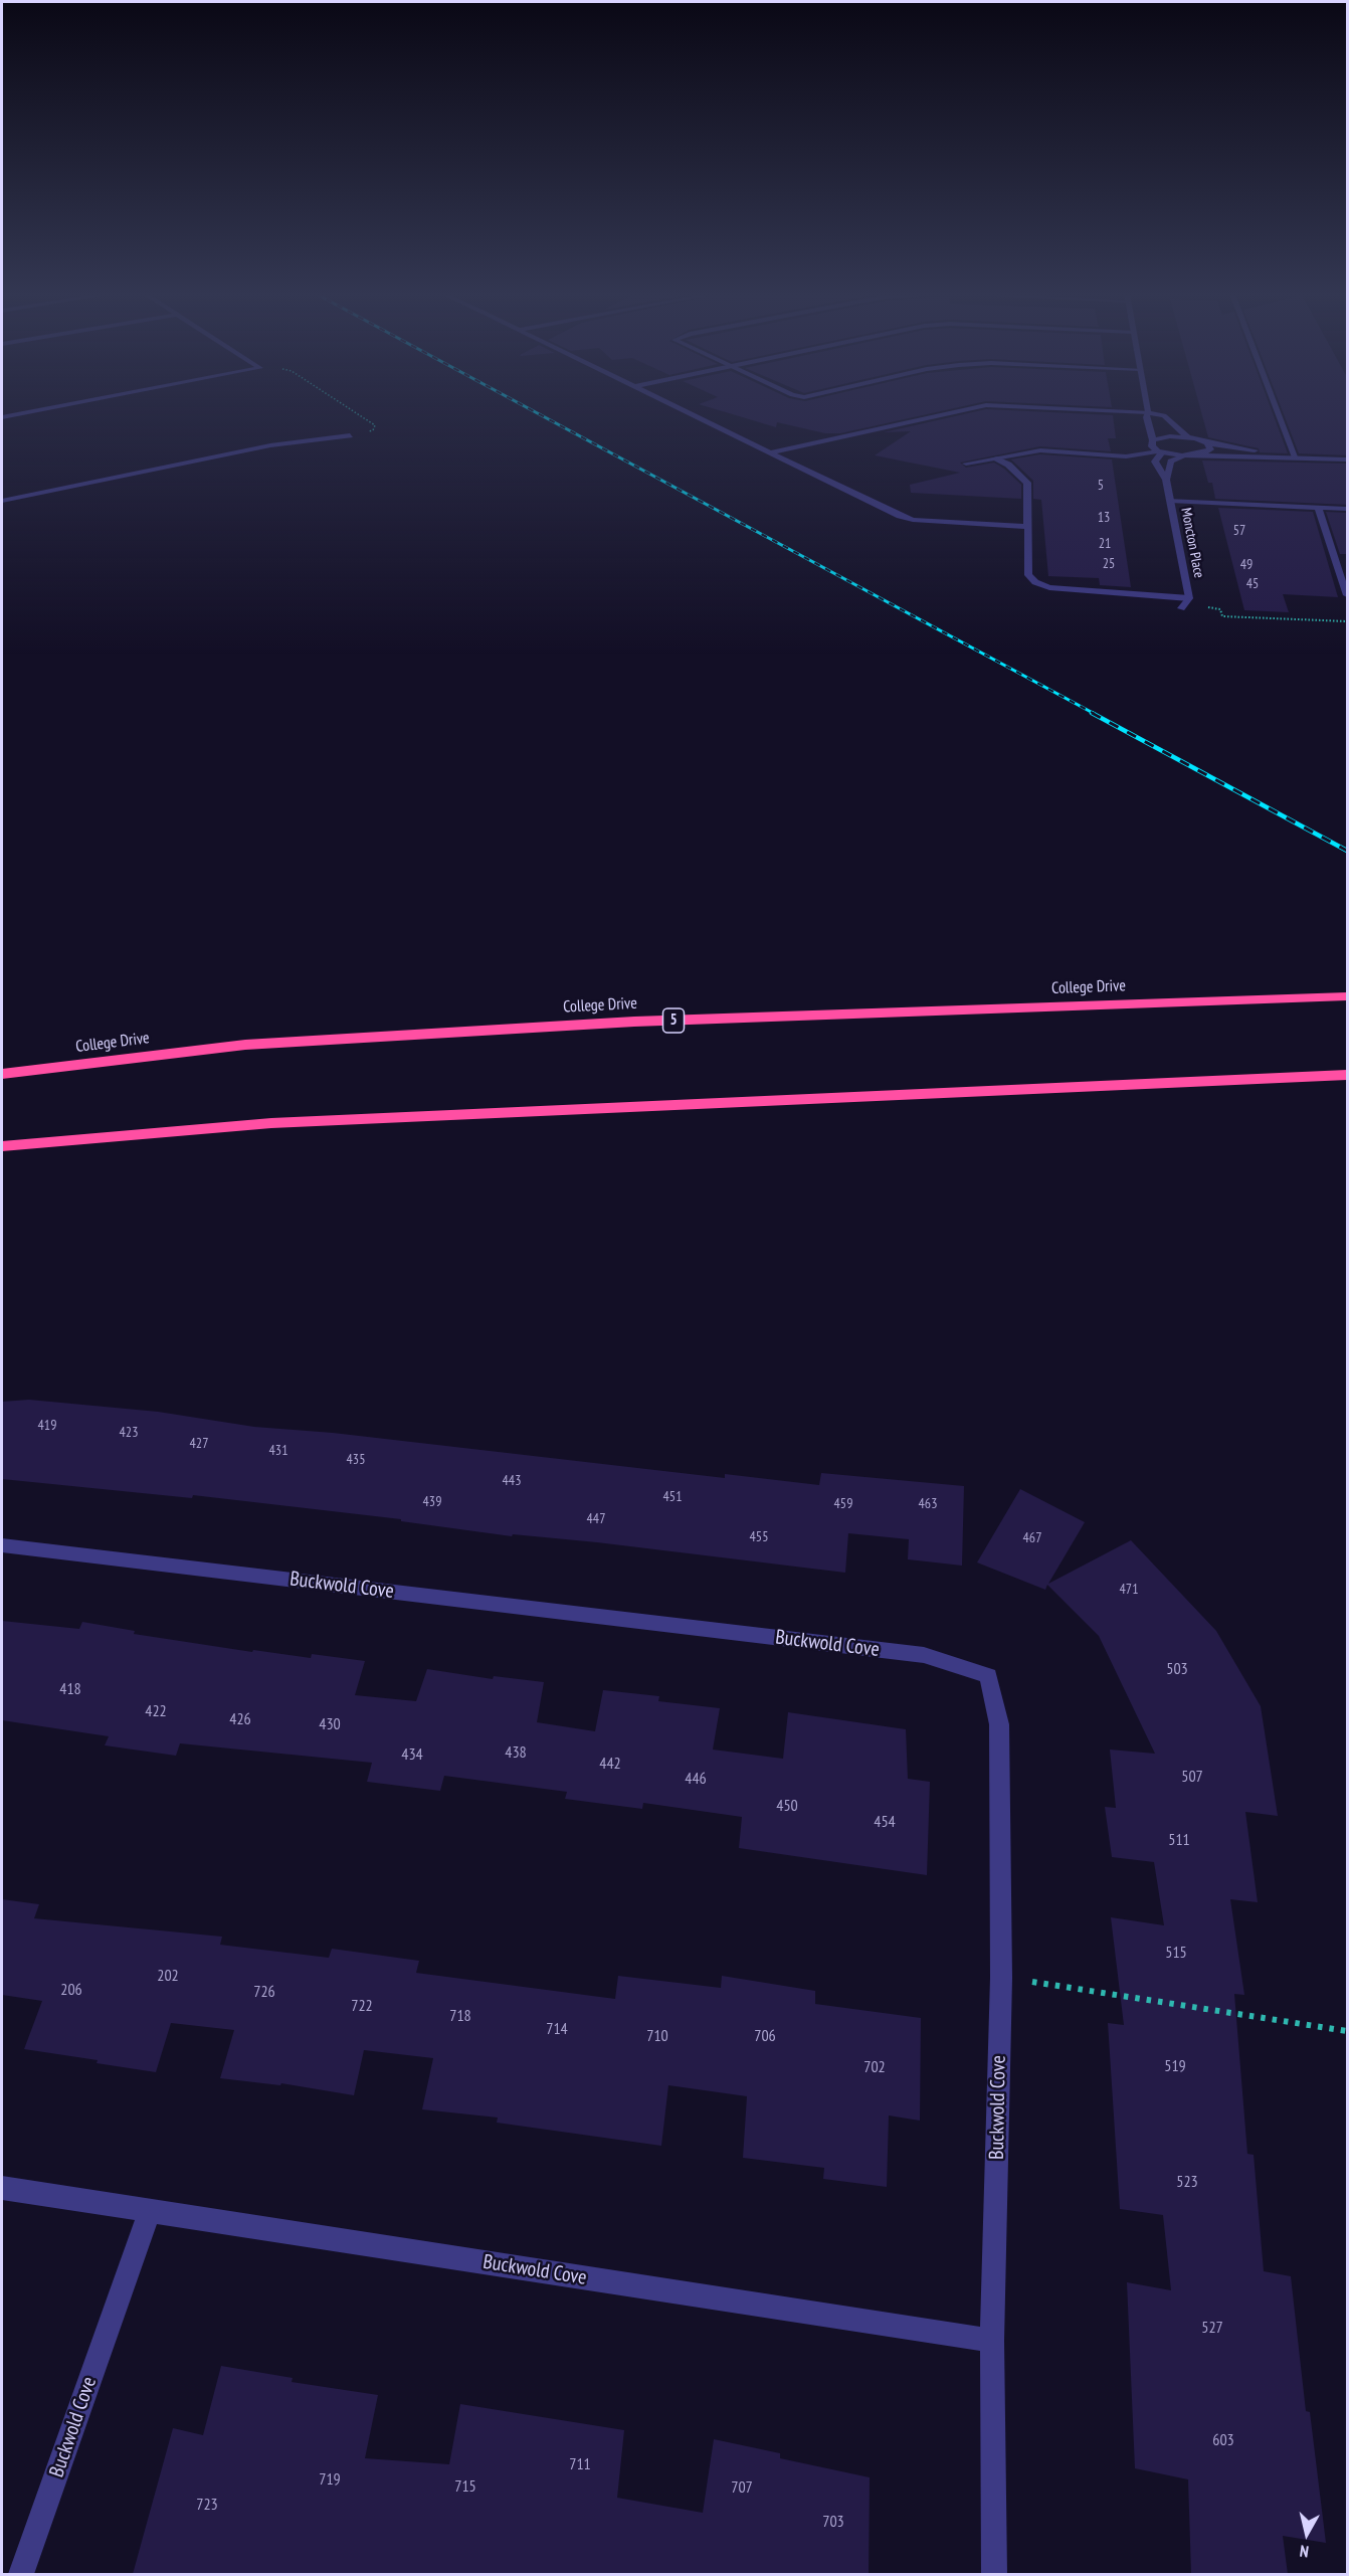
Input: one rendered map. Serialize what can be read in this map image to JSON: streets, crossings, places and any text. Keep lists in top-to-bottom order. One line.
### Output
{"streets":{"highway":["College Drive","5"],"street":["Moncton Place","Buckwold Cove"]},"house_numbers":["5","13","57","21","25","49","45","419","423","427","431","435","443","451","439","459","463","447","455","467","471","503","418","422","426","430","438","434","442","507","446","450","454","511","515","202","206","726","722","718","714","710","706","519","702","523","527","603","711","719","715","707","723","703"],"north":"bottom"}
